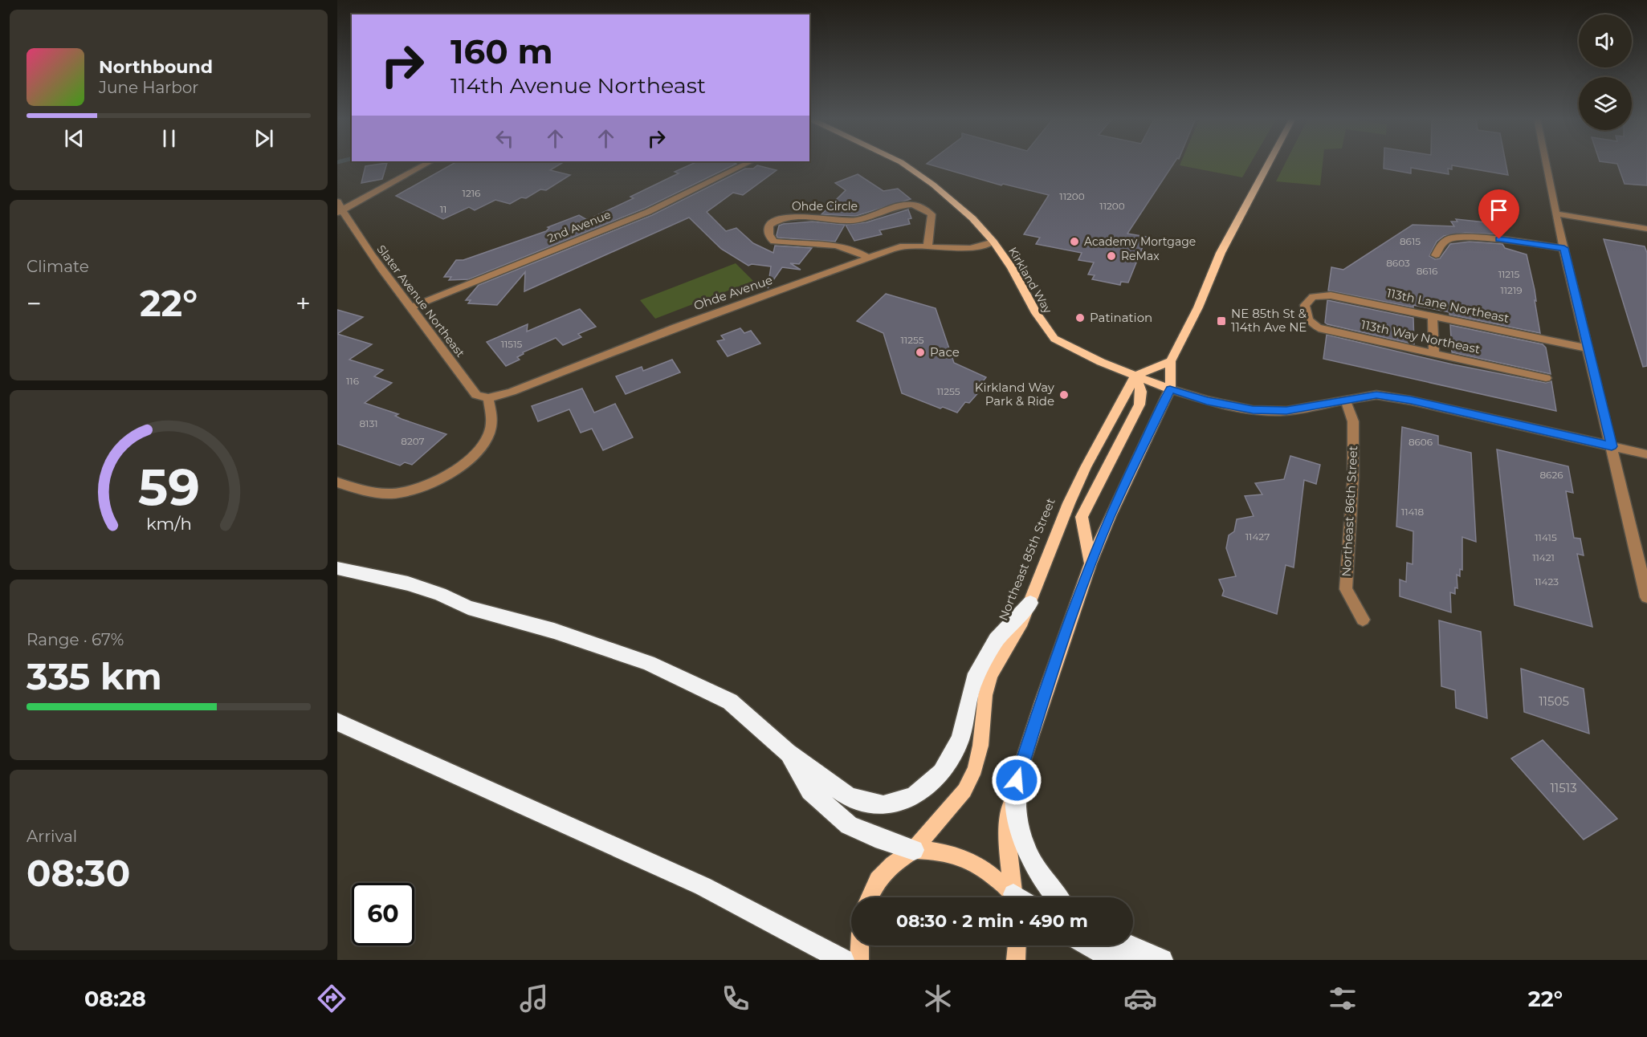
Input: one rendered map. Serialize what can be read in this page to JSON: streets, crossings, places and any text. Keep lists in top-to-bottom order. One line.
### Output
{"streets":{"main road":["Kirkland Way","Northeast 85th Street"],"street":["Ohde Circle","2nd Avenue","Ohde Avenue","Slater Avenue Northeast","113th Lane Northeast","113th Way Northeast","Northeast 86th Street"]},"crossings":[["Ohde Circle","Ohde Avenue"],["2nd Avenue","Slater Avenue Northeast"],["Kirkland Way","Ohde Avenue"],["Kirkland Way","Northeast 85th Street"],["Ohde Avenue","Slater Avenue Northeast"],["113th Lane Northeast","113th Way Northeast"]],"places":{"other":["Academy Mortgage","ReMax","Patination","Pace","Kirkland Way Park & Ride"],"transit":["NE 85th St & 114th Ave NE"]},"house_numbers":["1216","11200","11200","11","8615","8603","8616","11215","11219","11255","11515","116","11255","8131","8207","8606","8626","11418","11427","11415","11421","11423","11505","11513"],"page":{"turn":["160 m","114th Avenue Northeast"],"song":["Northbound","June Harbor"],"tile":["Climate",["Range · 67%","335 km"],["Arrival","08:30"]],"heat":["−","22°","+"],"limit":"60","trip":"08:30 · 2 min · 490 m","tabs":["08:28","22°"],"gauge":["59","km/h"]}}
